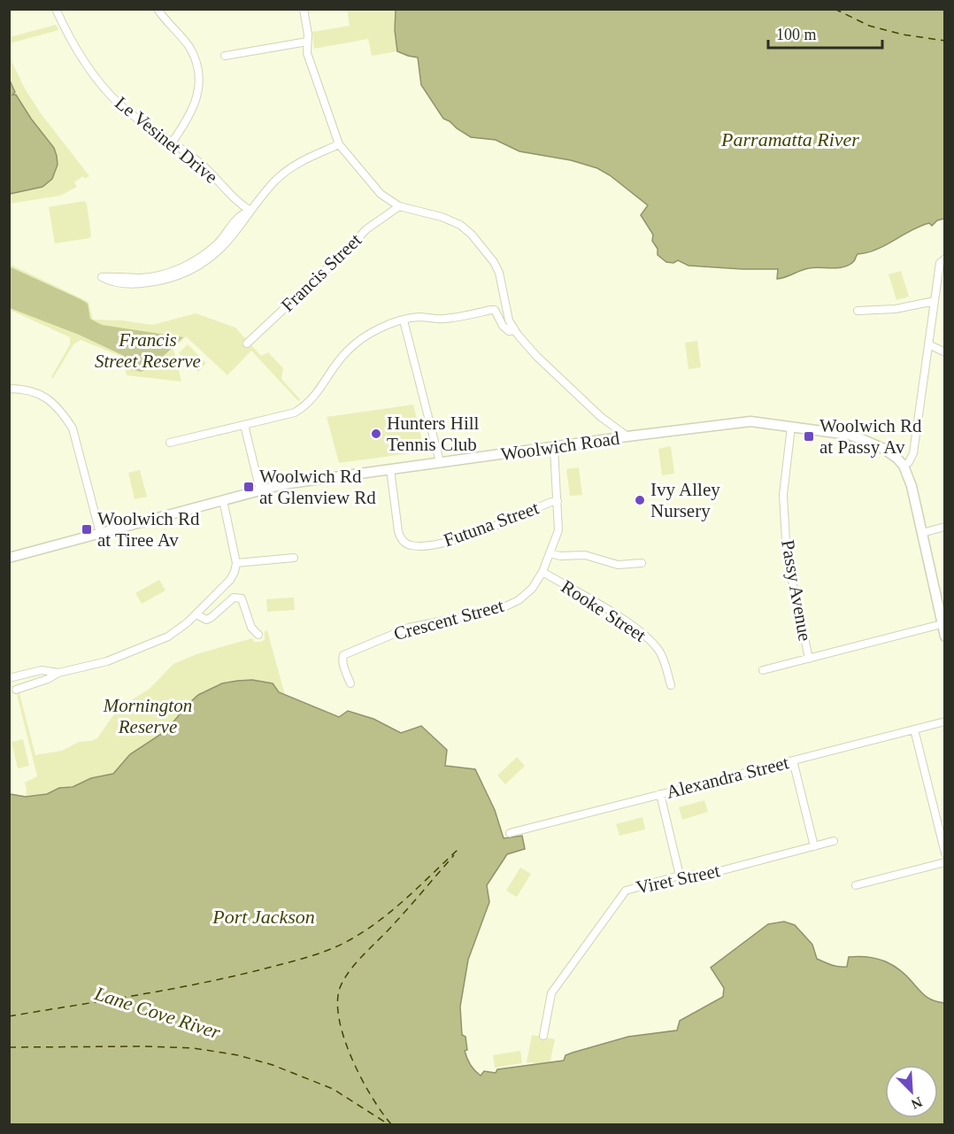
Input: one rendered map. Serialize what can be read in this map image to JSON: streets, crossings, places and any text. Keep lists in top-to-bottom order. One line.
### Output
{"streets":{"street":["Le Vesinet Drive","Francis Street","Woolwich Road","Futuna Street","Passy Avenue","Rooke Street","Crescent Street","Alexandra Street","Viret Street"]},"crossings":[["Woolwich Road","Futuna Street"],["Woolwich Road","Passy Avenue"],["Woolwich Road","Crescent Street"],["Futuna Street","Crescent Street"],["Rooke Street","Crescent Street"]],"water":["Parramatta River","Port Jackson","Lane Cove River"],"parks":["Francis Street Reserve","Mornington Reserve"],"places":{"other":["Hunters Hill Tennis Club","Ivy Alley Nursery"],"transit":["Woolwich Rd at Passy Av","Woolwich Rd at Glenview Rd","Woolwich Rd at Tiree Av"]},"scale_bar":"100 m","north":"bottom right"}
